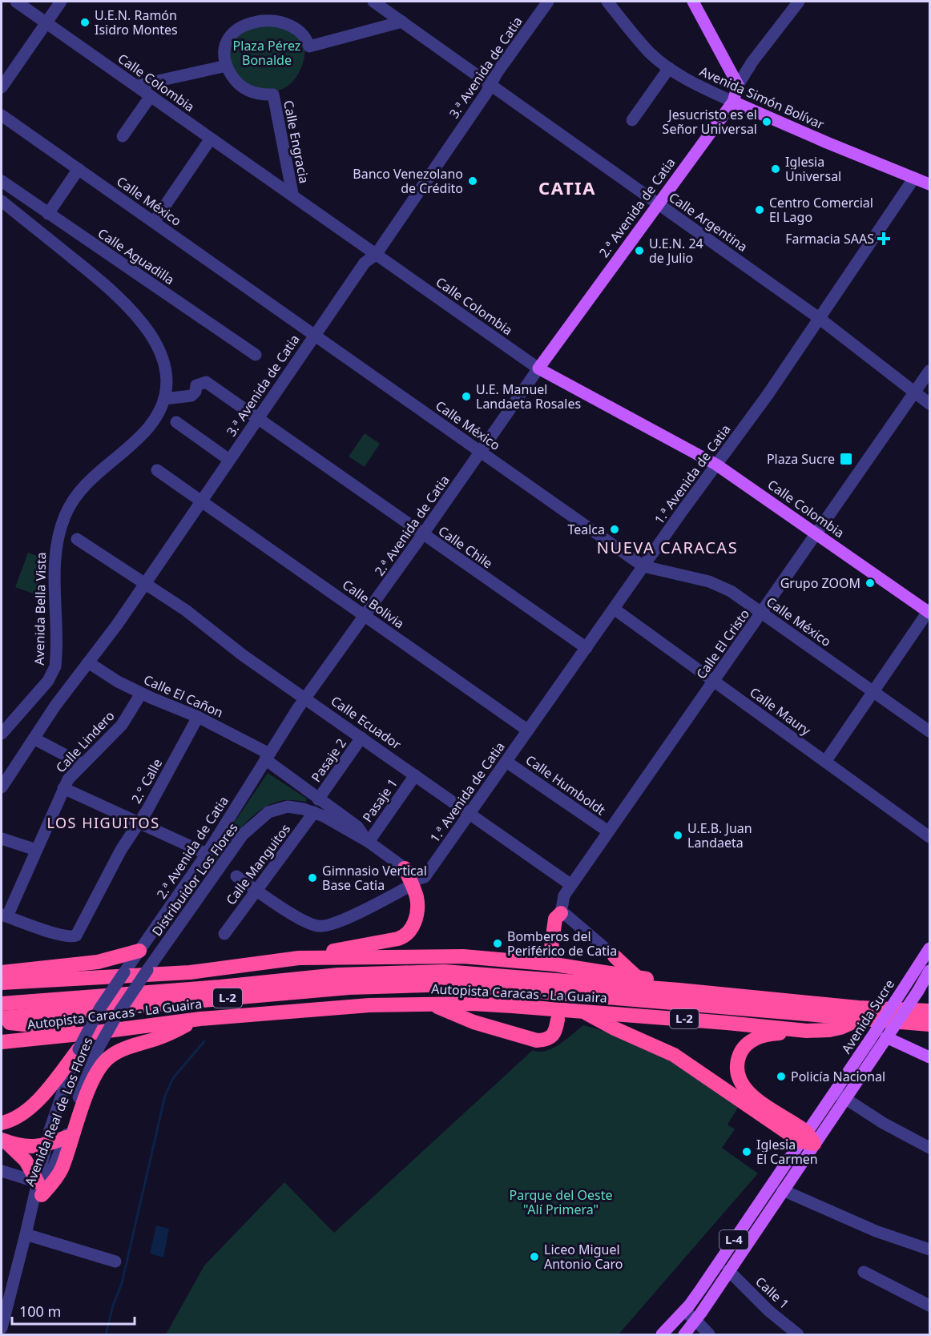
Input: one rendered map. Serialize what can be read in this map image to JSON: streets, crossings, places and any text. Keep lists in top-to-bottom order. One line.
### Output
{"streets":{"highway":["Autopista Caracas - La Guaira","L-2"],"main road":["Calle Colombia","Avenida Simón Bolívar","2.ª Avenida de Catia","Avenida Sucre","L-4"],"street":["3.ª Avenida de Catia","Calle Engracia","Calle México","Calle Argentina","Calle Aguadilla","1.ª Avenida de Catia","Calle Chile","Calle Bolivia","Avenida Bella Vista","Calle El Cristo","Calle El Cañon","Calle Maury","Calle Ecuador","Calle Lindero","Pasaje 2","2.° Calle","Calle Humboldt","Pasaje 1","Calle Manguitos","Distribuidor Los Flores","Avenida Real de Los Flores","Calle 1"]},"crossings":[["3.ª Avenida de Catia","Calle Colombia"],["3.ª Avenida de Catia","Calle México"],["3.ª Avenida de Catia","Calle Argentina"],["3.ª Avenida de Catia","Calle Chile"],["3.ª Avenida de Catia","Calle Bolivia"],["3.ª Avenida de Catia","Calle El Cañon"],["3.ª Avenida de Catia","Calle Ecuador"],["Calle Colombia","Calle Engracia"],["Calle Colombia","2.ª Avenida de Catia"],["Calle Colombia","1.ª Avenida de Catia"],["Calle Colombia","Calle El Cristo"],["Avenida Simón Bolívar","2.ª Avenida de Catia"],["Avenida Simón Bolívar","1.ª Avenida de Catia"],["Calle México","2.ª Avenida de Catia"],["Calle México","1.ª Avenida de Catia"],["Calle México","Calle El Cristo"],["2.ª Avenida de Catia","Calle Argentina"],["2.ª Avenida de Catia","Calle Chile"],["2.ª Avenida de Catia","Calle Bolivia"],["2.ª Avenida de Catia","Calle El Cañon"],["2.ª Avenida de Catia","Calle Ecuador"],["2.ª Avenida de Catia","Avenida Real de Los Flores"],["Calle Argentina","1.ª Avenida de Catia"],["Calle Argentina","Calle El Cristo"],["1.ª Avenida de Catia","Calle Chile"],["1.ª Avenida de Catia","Calle Bolivia"],["1.ª Avenida de Catia","Calle Maury"],["1.ª Avenida de Catia","Calle Ecuador"],["1.ª Avenida de Catia","Calle Humboldt"],["Calle Chile","Avenida Bella Vista"],["Calle El Cristo","Calle Maury"],["Calle El Cristo","Calle Ecuador"],["Calle El Cristo","Calle Humboldt"],["Calle El Cañon","Calle Lindero"],["Calle El Cañon","Pasaje 2"],["Calle El Cañon","2.° Calle"],["Calle El Cañon","Pasaje 1"],["Calle El Cañon","Distribuidor Los Flores"],["Calle Ecuador","Pasaje 2"],["Calle Ecuador","Pasaje 1"],["Calle Lindero","2.° Calle"],["Pasaje 1","Distribuidor Los Flores"],["Calle Manguitos","Distribuidor Los Flores"],["Distribuidor Los Flores","Avenida Real de Los Flores"],["Autopista Caracas - La Guaira","L-2"],["Avenida Sucre","Calle 1"]],"districts":["CATIA","NUEVA CARACAS","LOS HIGUITOS"],"parks":["Plaza Pérez Bonalde","Parque del Oeste \"Alí Primera\""],"places":{"other":["U.E.N. Ramón Isidro Montes","Jesucristo es el Señor Universal","Iglesia Universal","Banco Venezolano de Crédito","Centro Comercial El Lago","U.E.N. 24 de Julio","U.E. Manuel Landaeta Rosales","Tealca","Grupo ZOOM","U.E.B. Juan Landaeta","Gimnasio Vertical Base Catia","Bomberos del Periférico de Catia","Policía Nacional","Iglesia El Carmen","Liceo Miguel Antonio Caro"],"health":["Farmacia SAAS"],"transit":["Plaza Sucre"]},"scale_bar":"100 m"}
